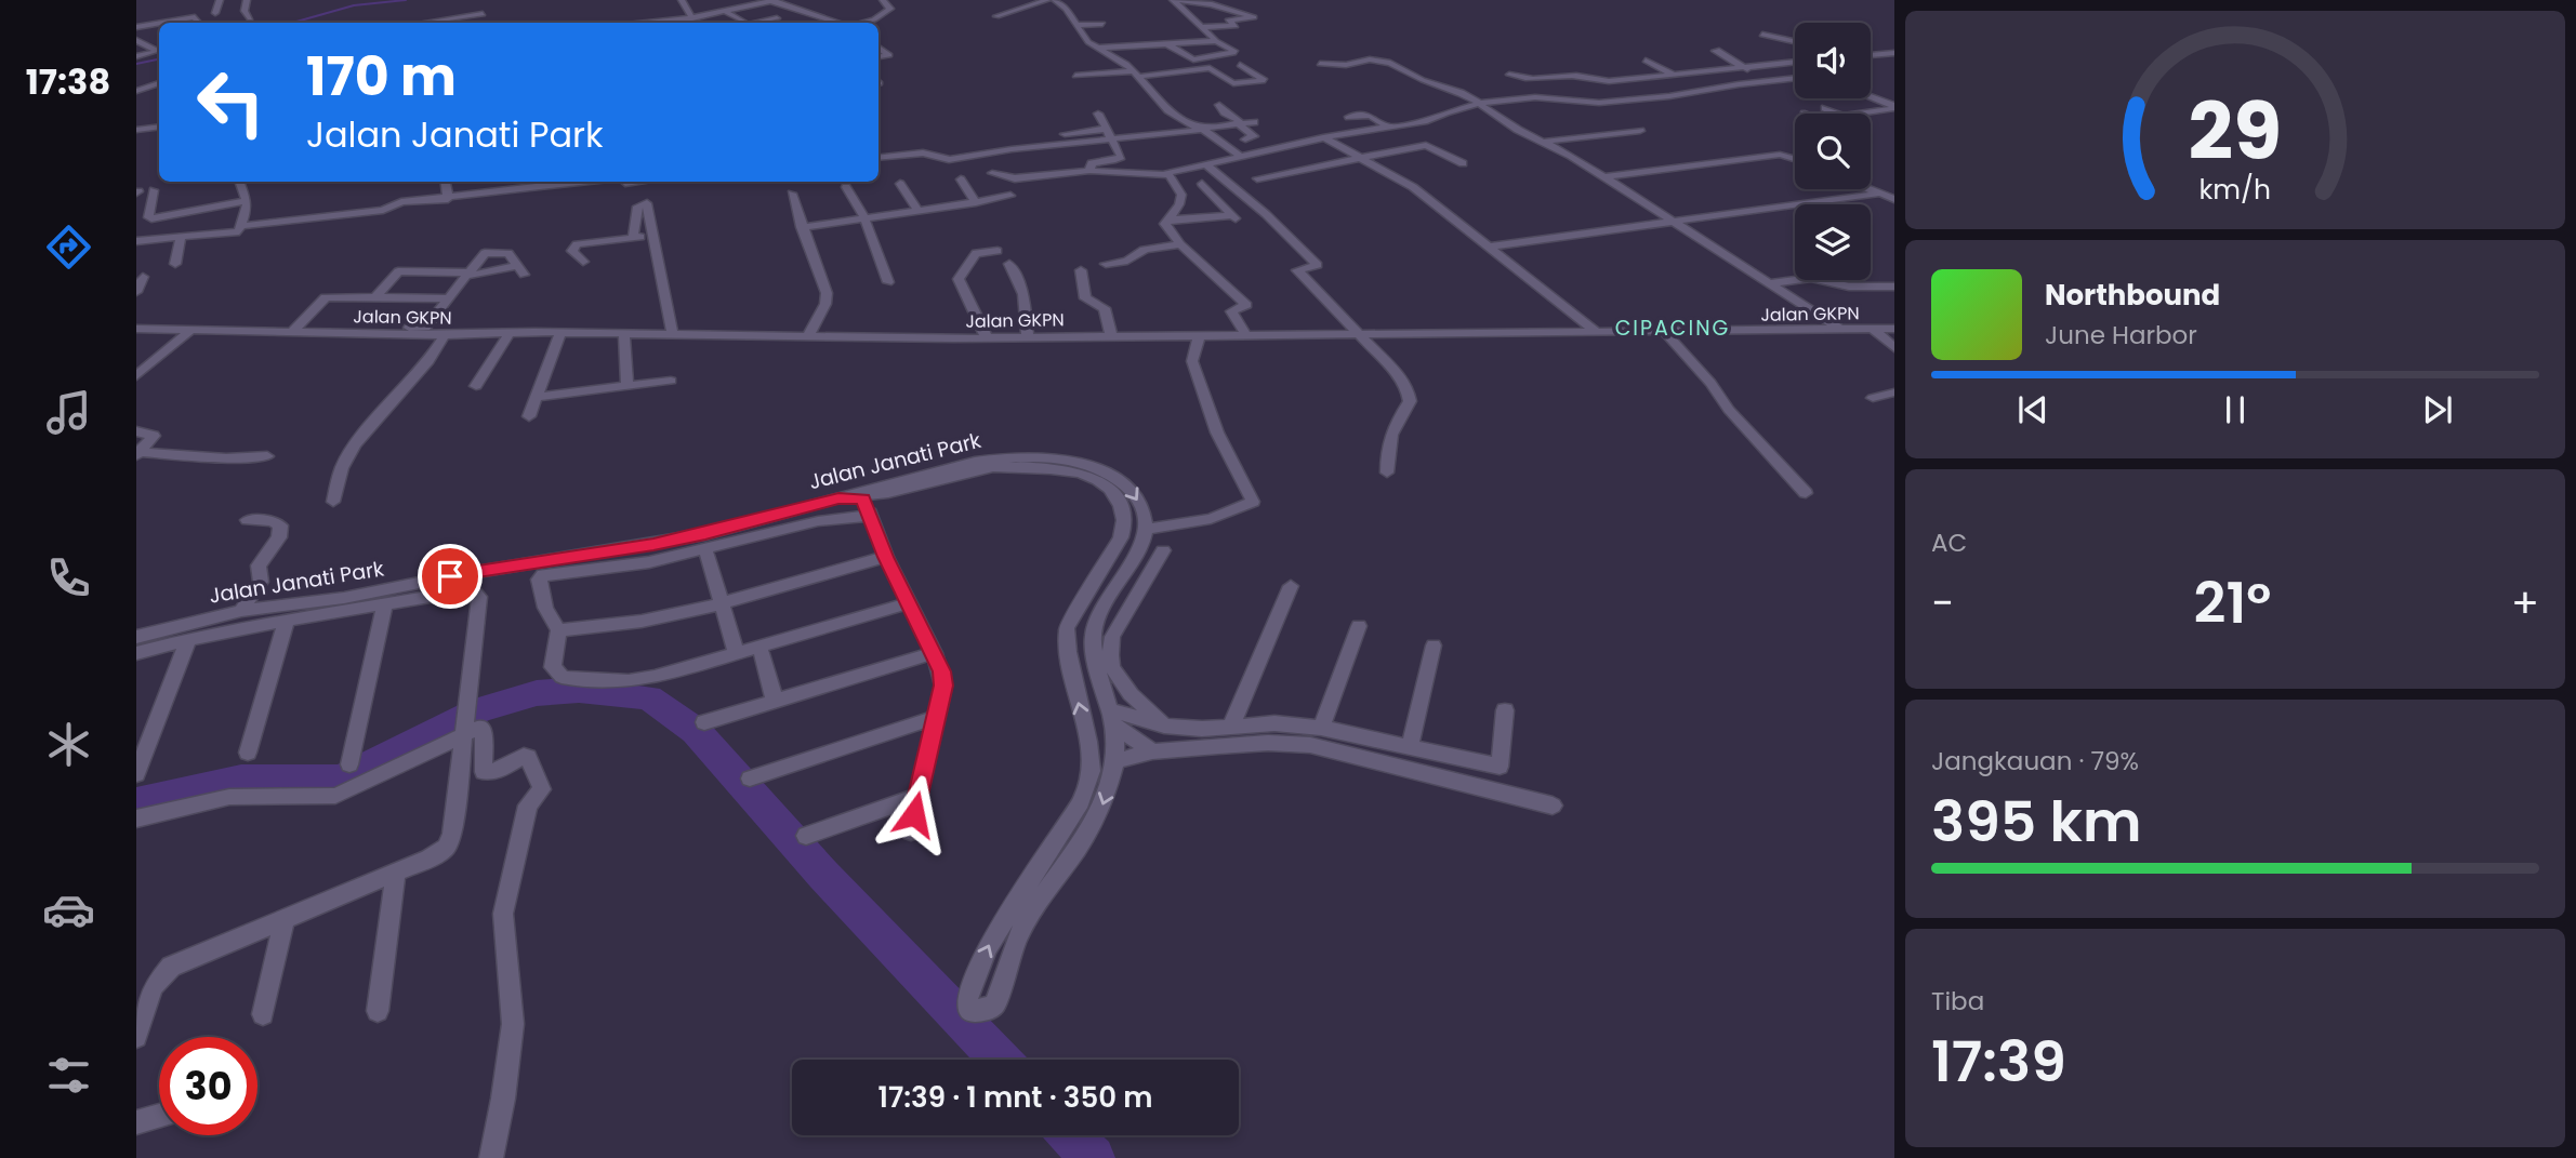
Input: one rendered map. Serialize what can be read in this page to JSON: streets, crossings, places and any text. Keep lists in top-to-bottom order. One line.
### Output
{"streets":{"street":["Jalan GKPN","Jalan Janati Park"]},"districts":["CIPACING"],"page":{"tabs":"17:38","turn":["170 m","Jalan Janati Park"],"song":["Northbound","June Harbor"],"tile":["AC",["Jangkauan · 79%","395 km"],["Tiba","17:39"]],"heat":["−","21°","+"],"limit":"30","trip":"17:39 · 1 mnt · 350 m","gauge":["29","km/h"]}}
